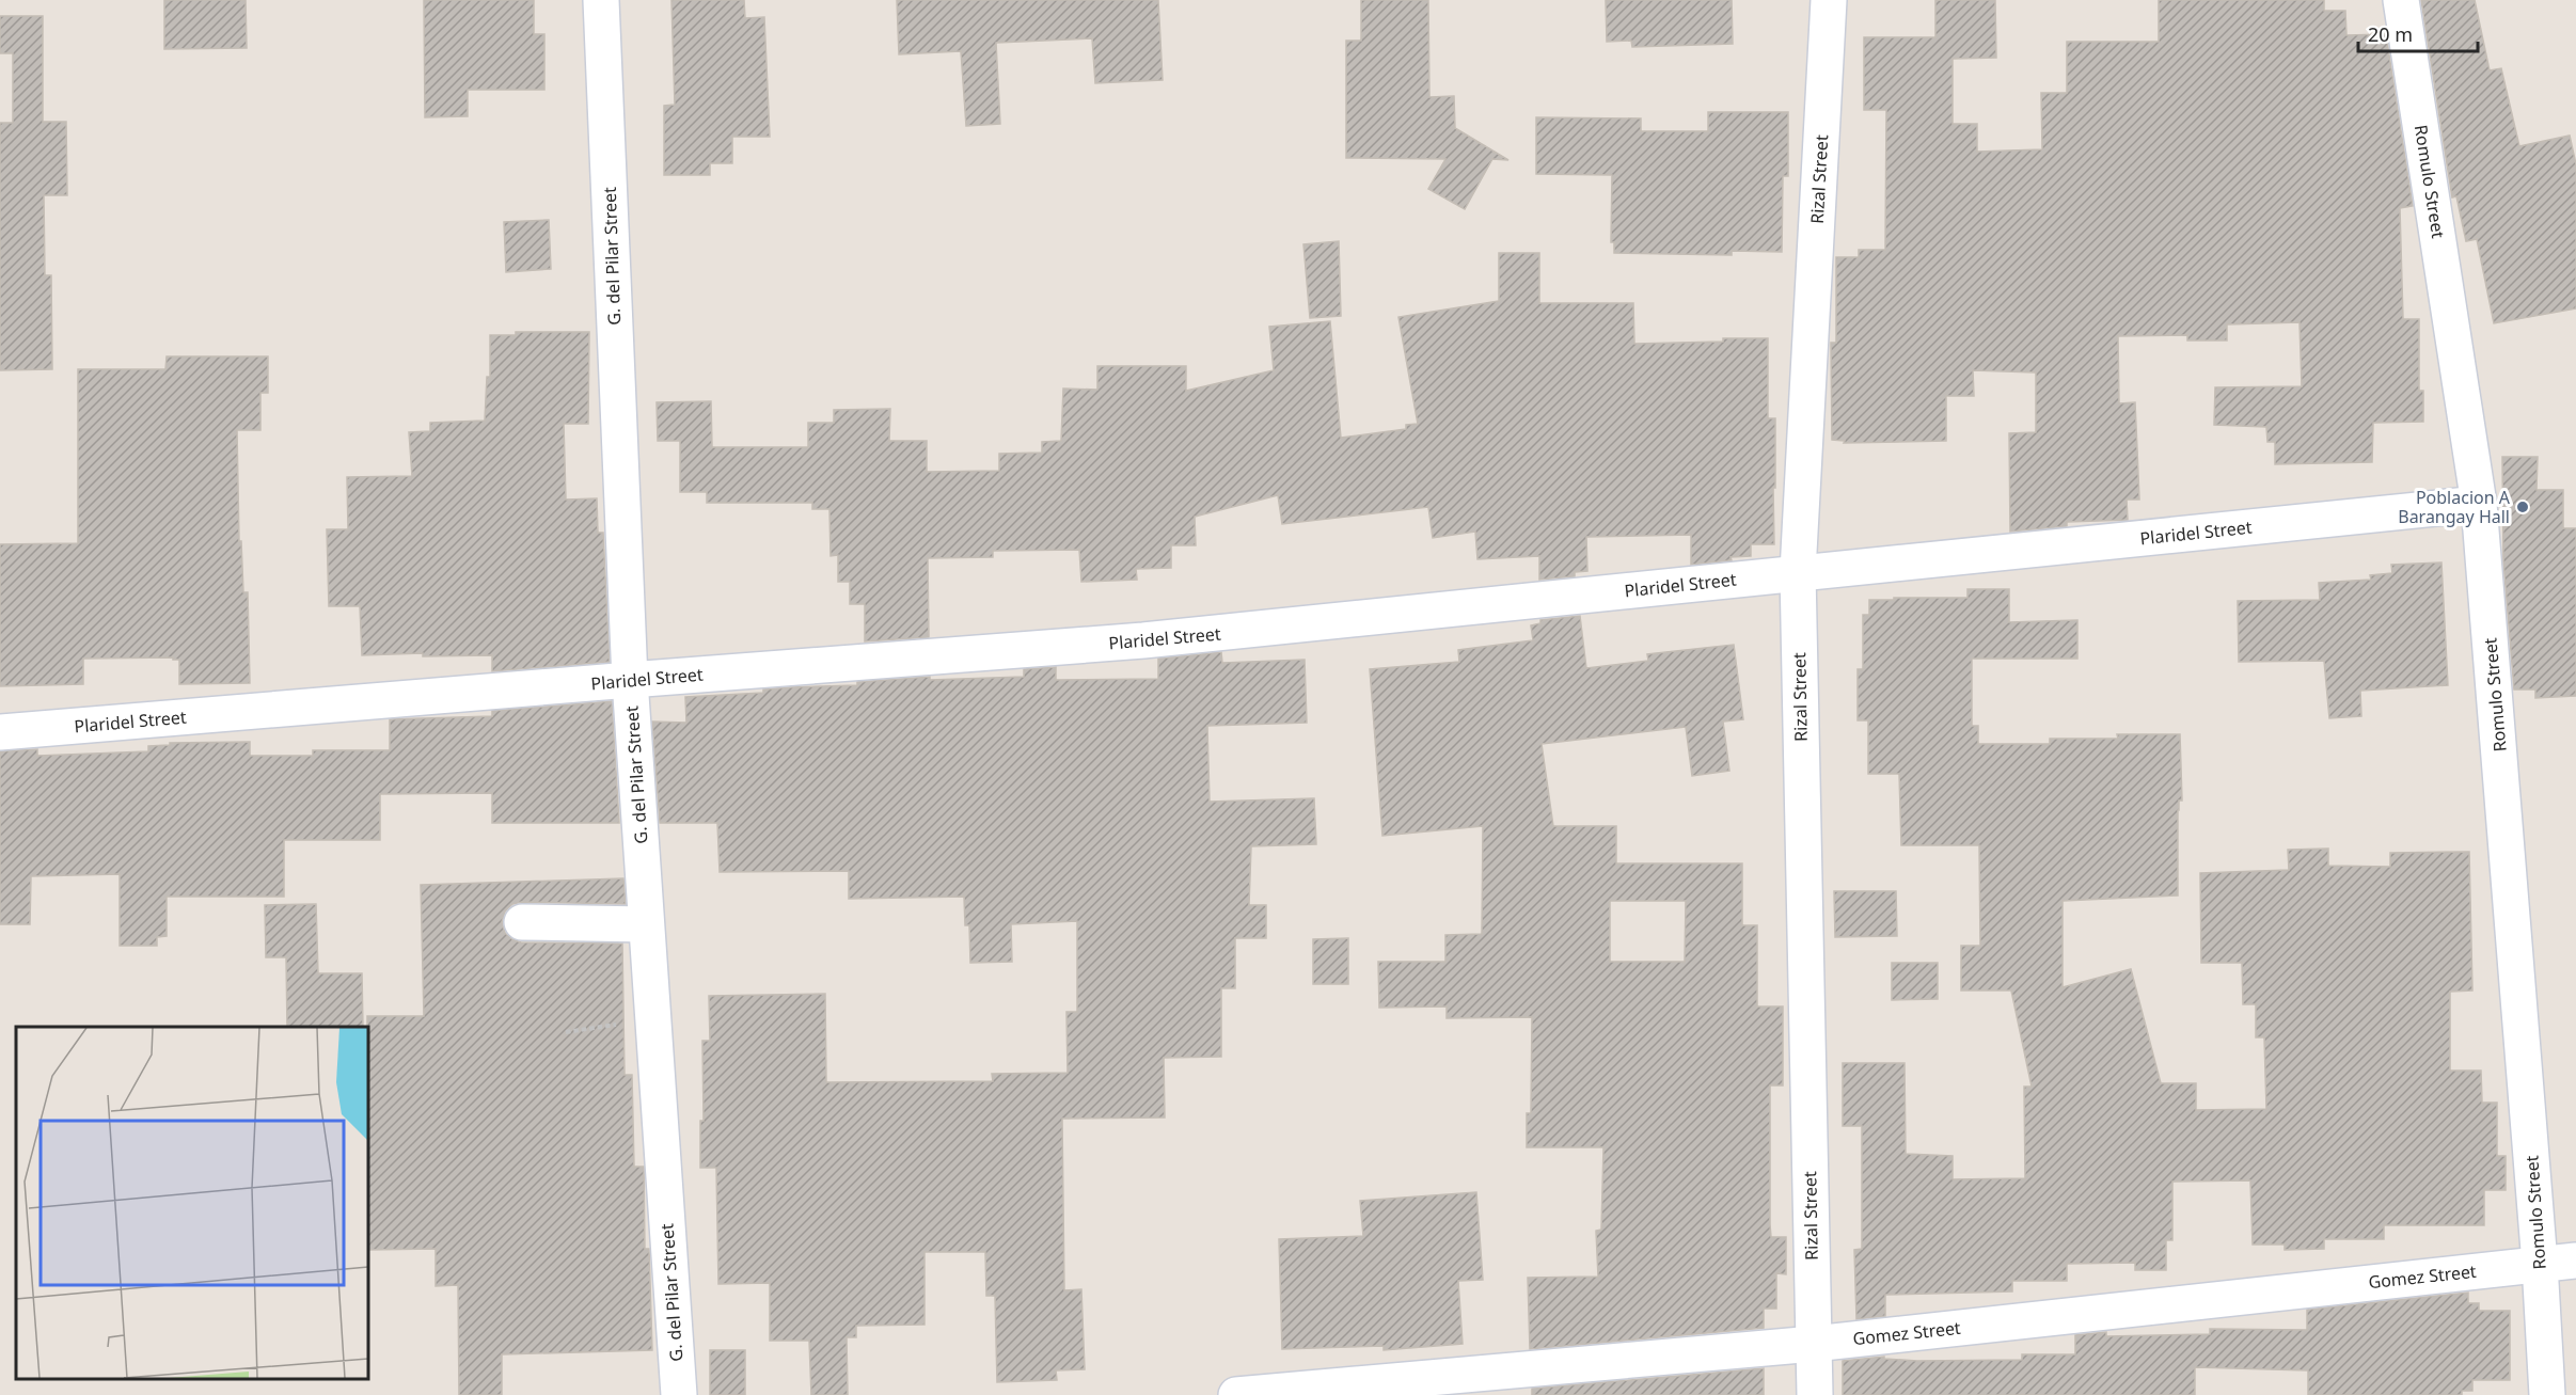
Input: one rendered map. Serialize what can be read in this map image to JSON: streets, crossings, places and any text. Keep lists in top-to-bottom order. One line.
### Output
{"streets":{"street":["Rizal Street","Romulo Street","G. del Pilar Street","Plaridel Street","Gomez Street"]},"crossings":[["Rizal Street","Plaridel Street"],["Rizal Street","Gomez Street"],["Romulo Street","Plaridel Street"],["Romulo Street","Gomez Street"],["G. del Pilar Street","Plaridel Street"]],"places":["Poblacion A Barangay Hall"],"scale_bar":"20 m"}
